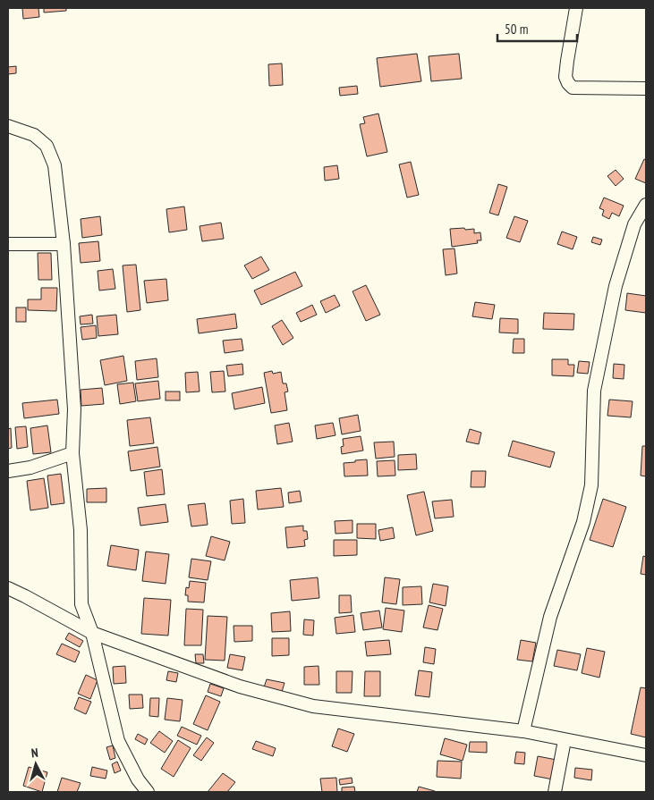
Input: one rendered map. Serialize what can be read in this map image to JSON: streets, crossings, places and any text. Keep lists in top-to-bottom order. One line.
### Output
{"scale_bar":"50 m","north":"top"}
